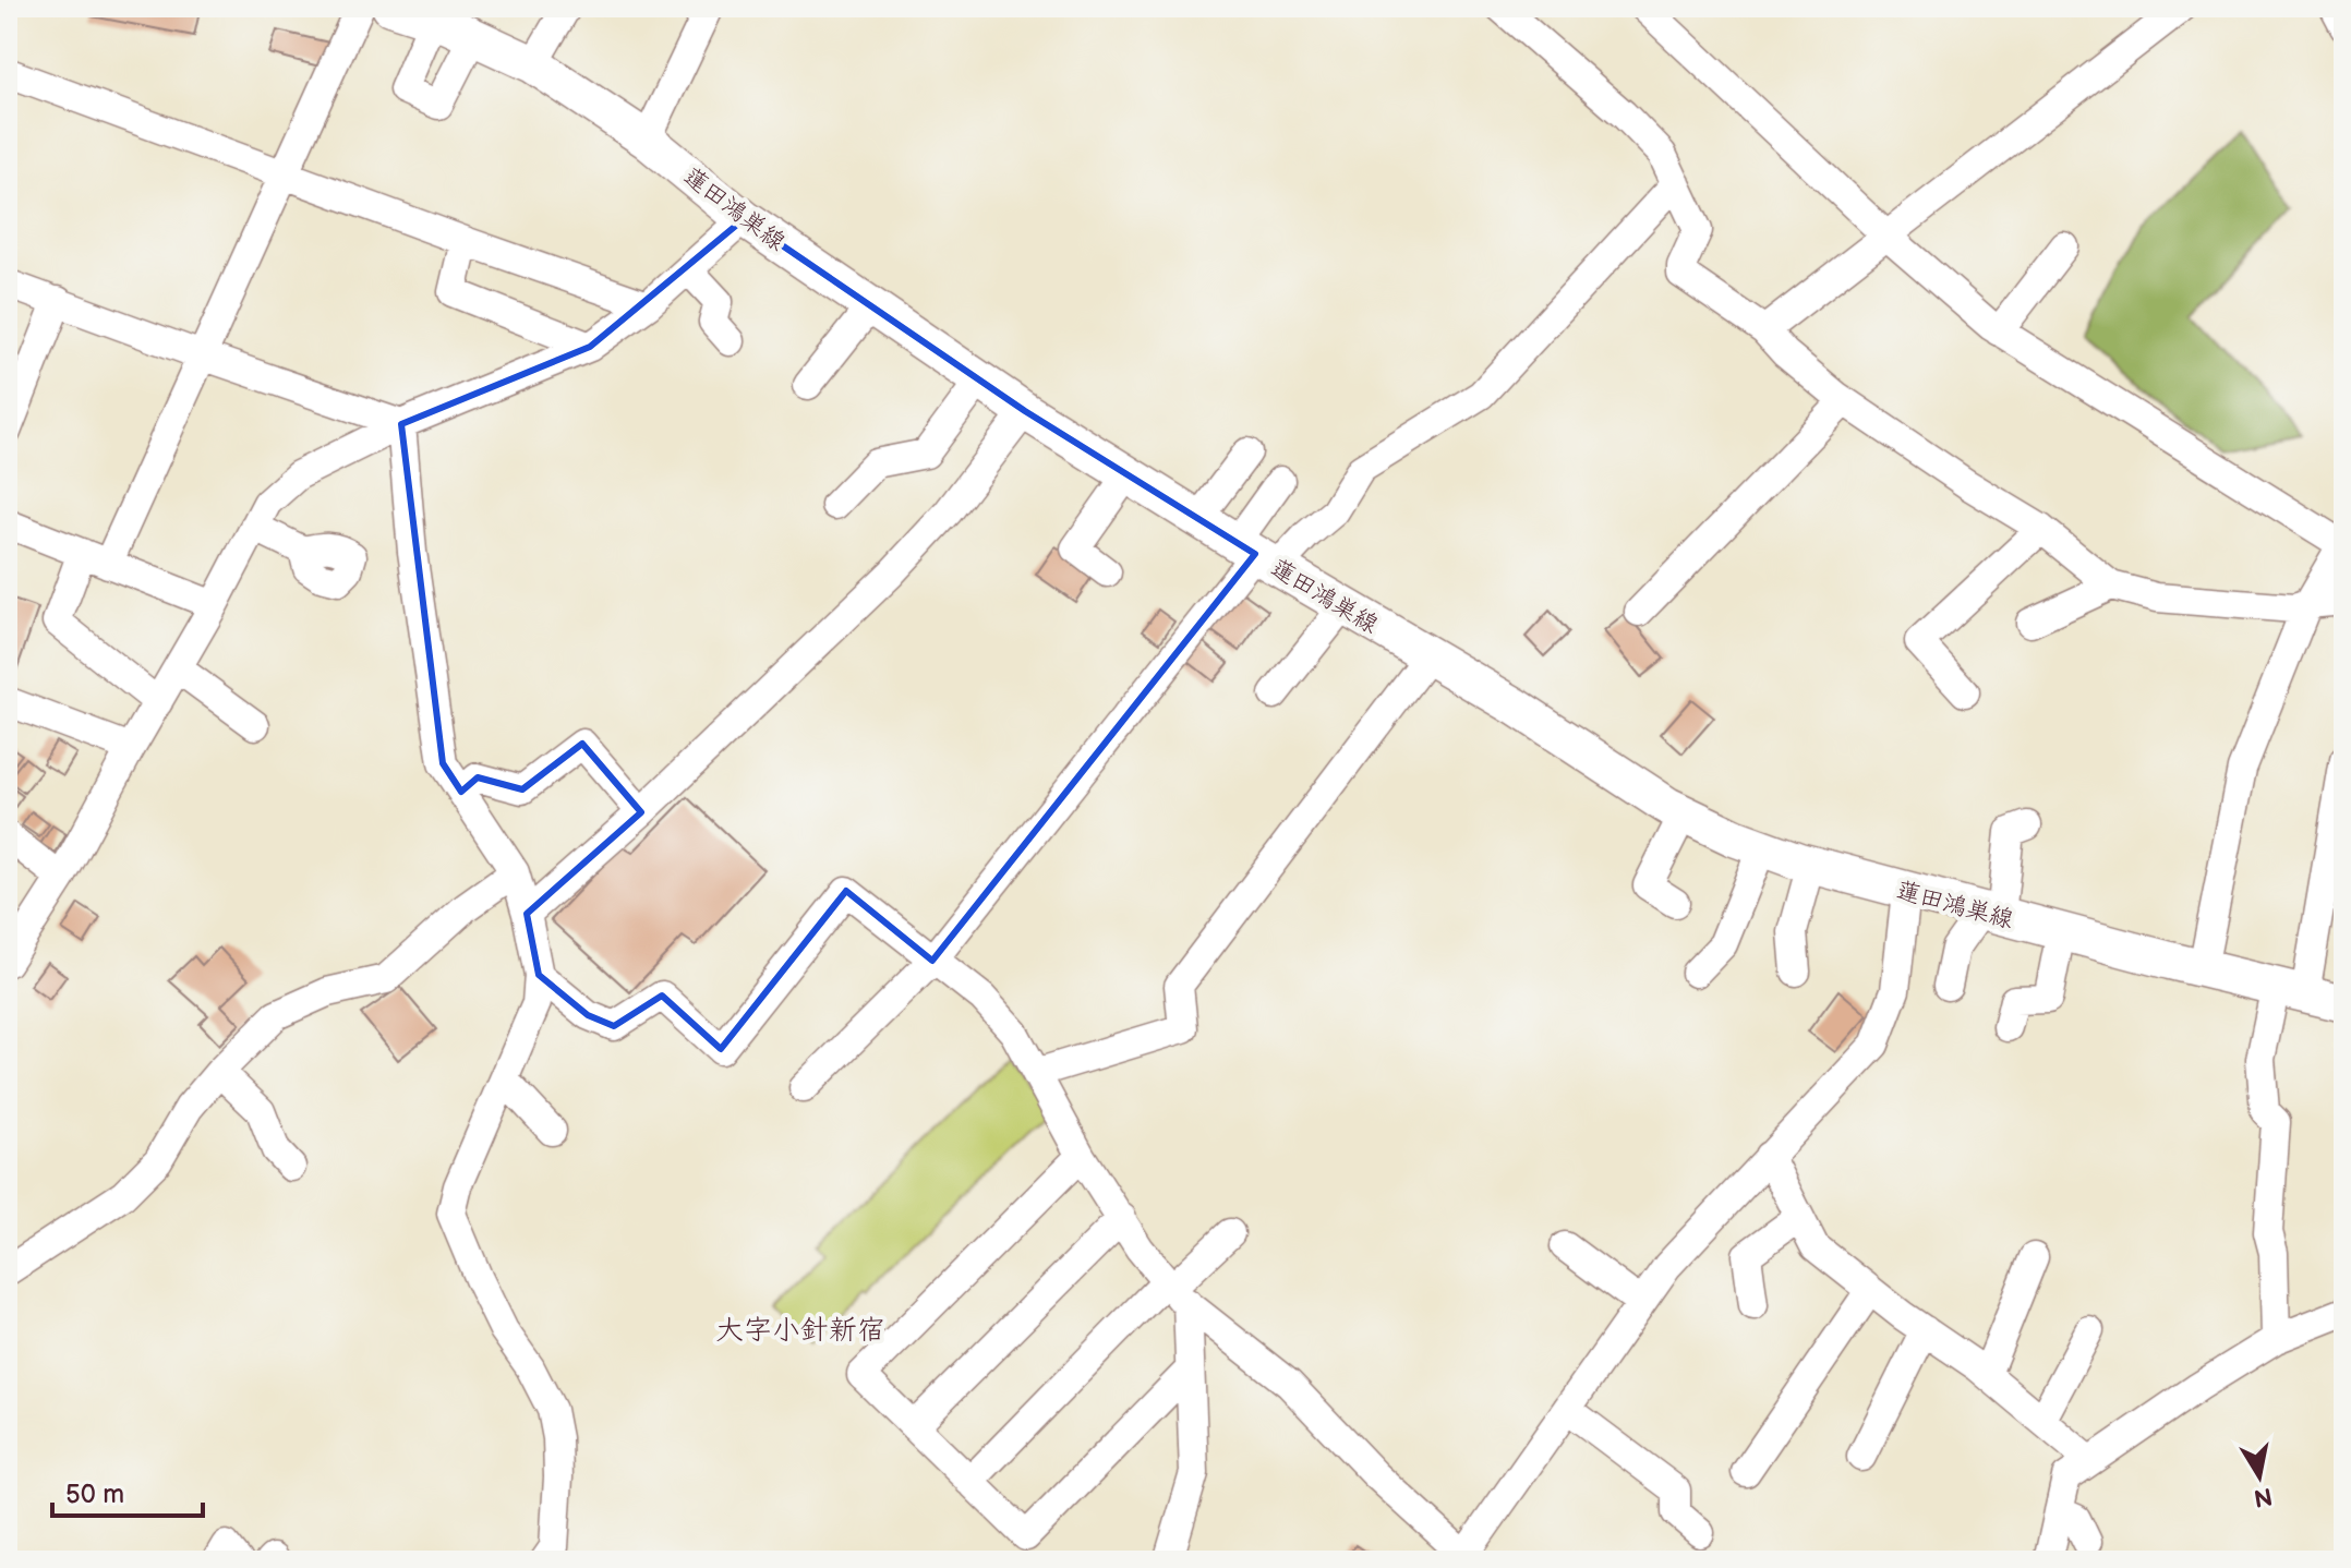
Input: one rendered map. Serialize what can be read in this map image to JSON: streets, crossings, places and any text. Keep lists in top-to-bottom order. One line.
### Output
{"streets":{"main road":["蓮田鴻巣線"]},"districts":["大字小針新宿"],"scale_bar":"50 m","north":"bottom"}
